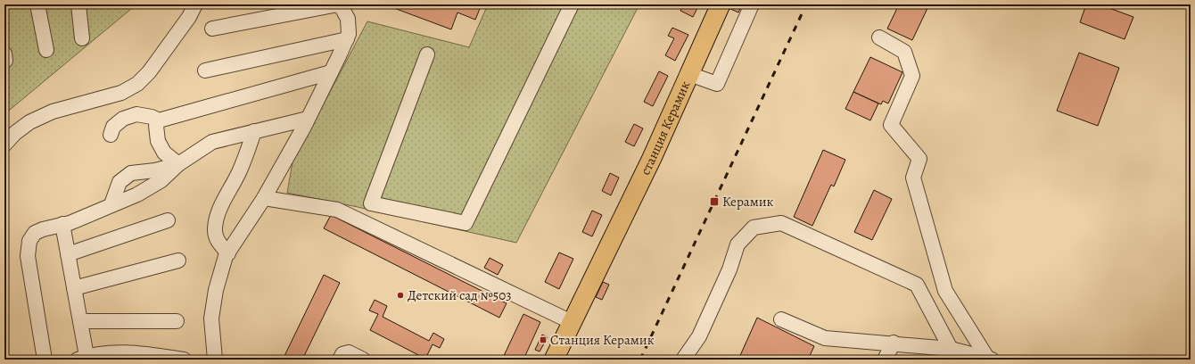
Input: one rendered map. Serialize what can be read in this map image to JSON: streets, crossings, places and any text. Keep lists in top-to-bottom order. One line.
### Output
{"streets":{"main road":["станция Керамик"]},"places":{"transit":["Керамик","Станция Керамик"],"other":["Детский сад №503"]}}
